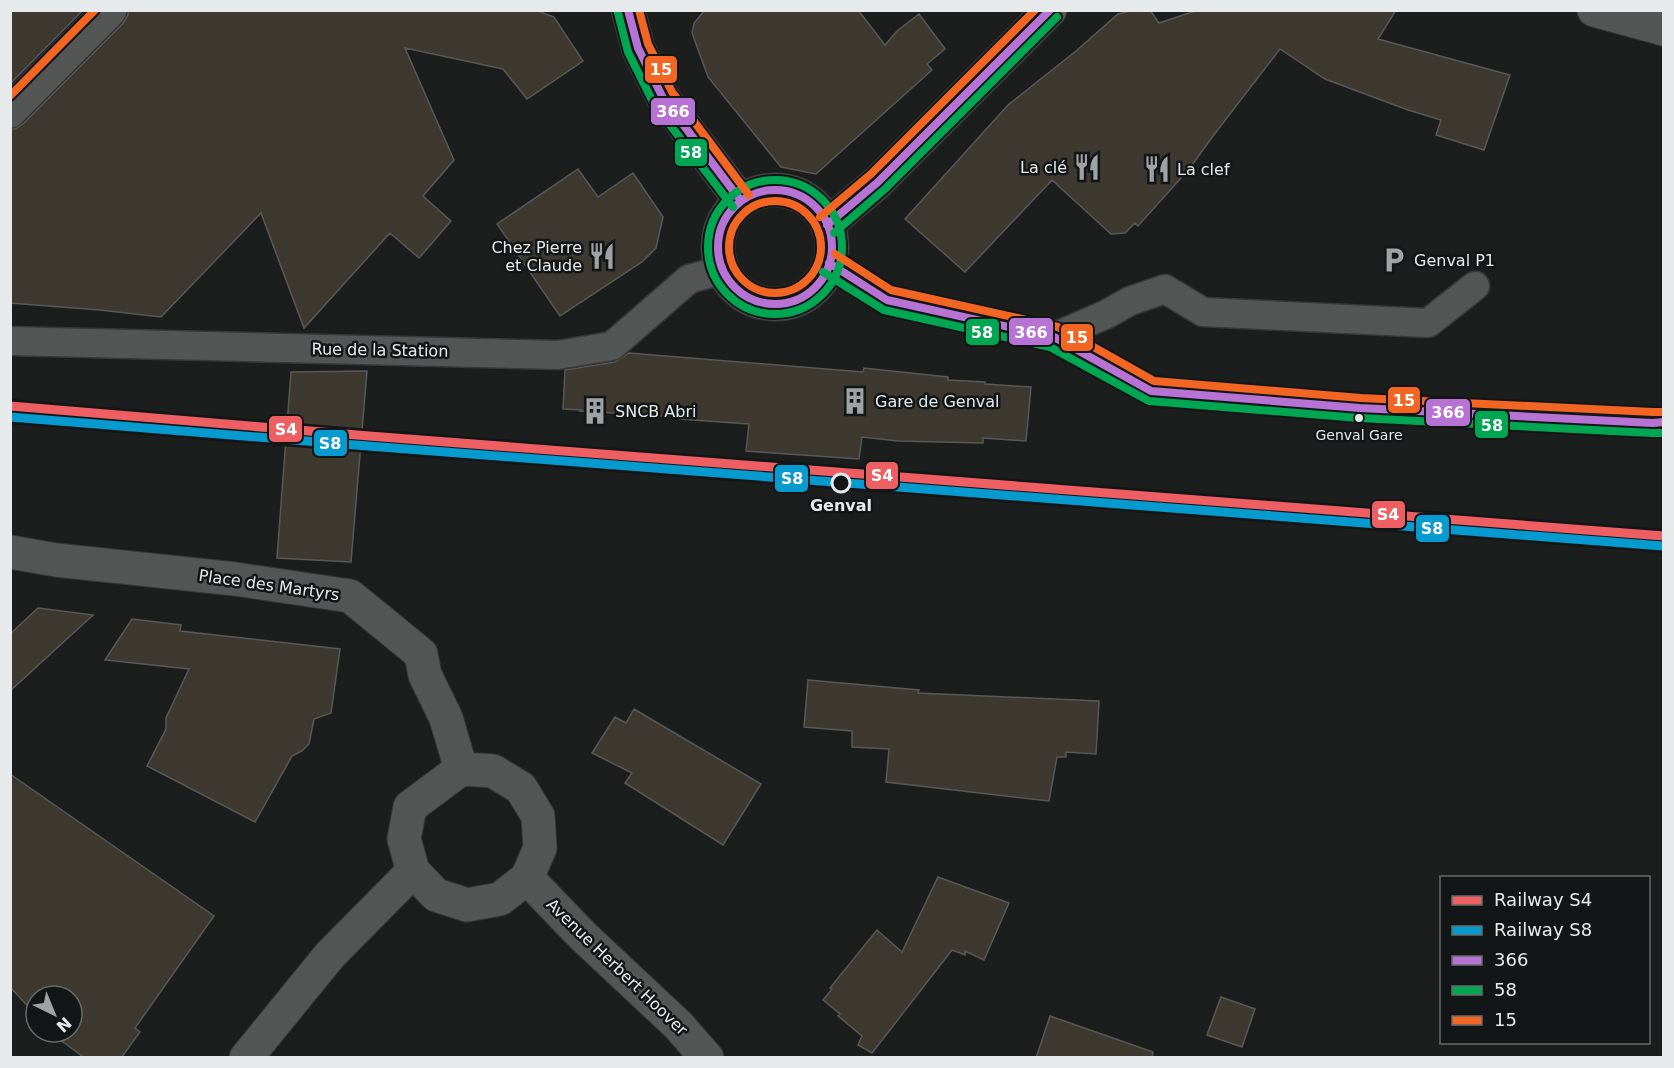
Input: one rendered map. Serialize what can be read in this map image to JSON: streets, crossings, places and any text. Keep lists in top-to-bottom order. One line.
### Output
{"streets":{"street":["Place des Martyrs","Avenue Herbert Hoover"],"lane":["Rue de la Station"]},"crossings":[["Place des Martyrs","Avenue Herbert Hoover"]],"places":{"restaurant":["La clé","La clef","Chez Pierre et Claude"],"parking":["Genval P1"],"building":["Gare de Genval","SNCB Abri"],"other":["Genval Gare","Genval"]},"lines":["transit line 366","transit line 15","transit line 58","rail line S4","rail line S8"],"legend":["Railway S4","Railway S8","366","58","15"],"north":"bottom right"}
